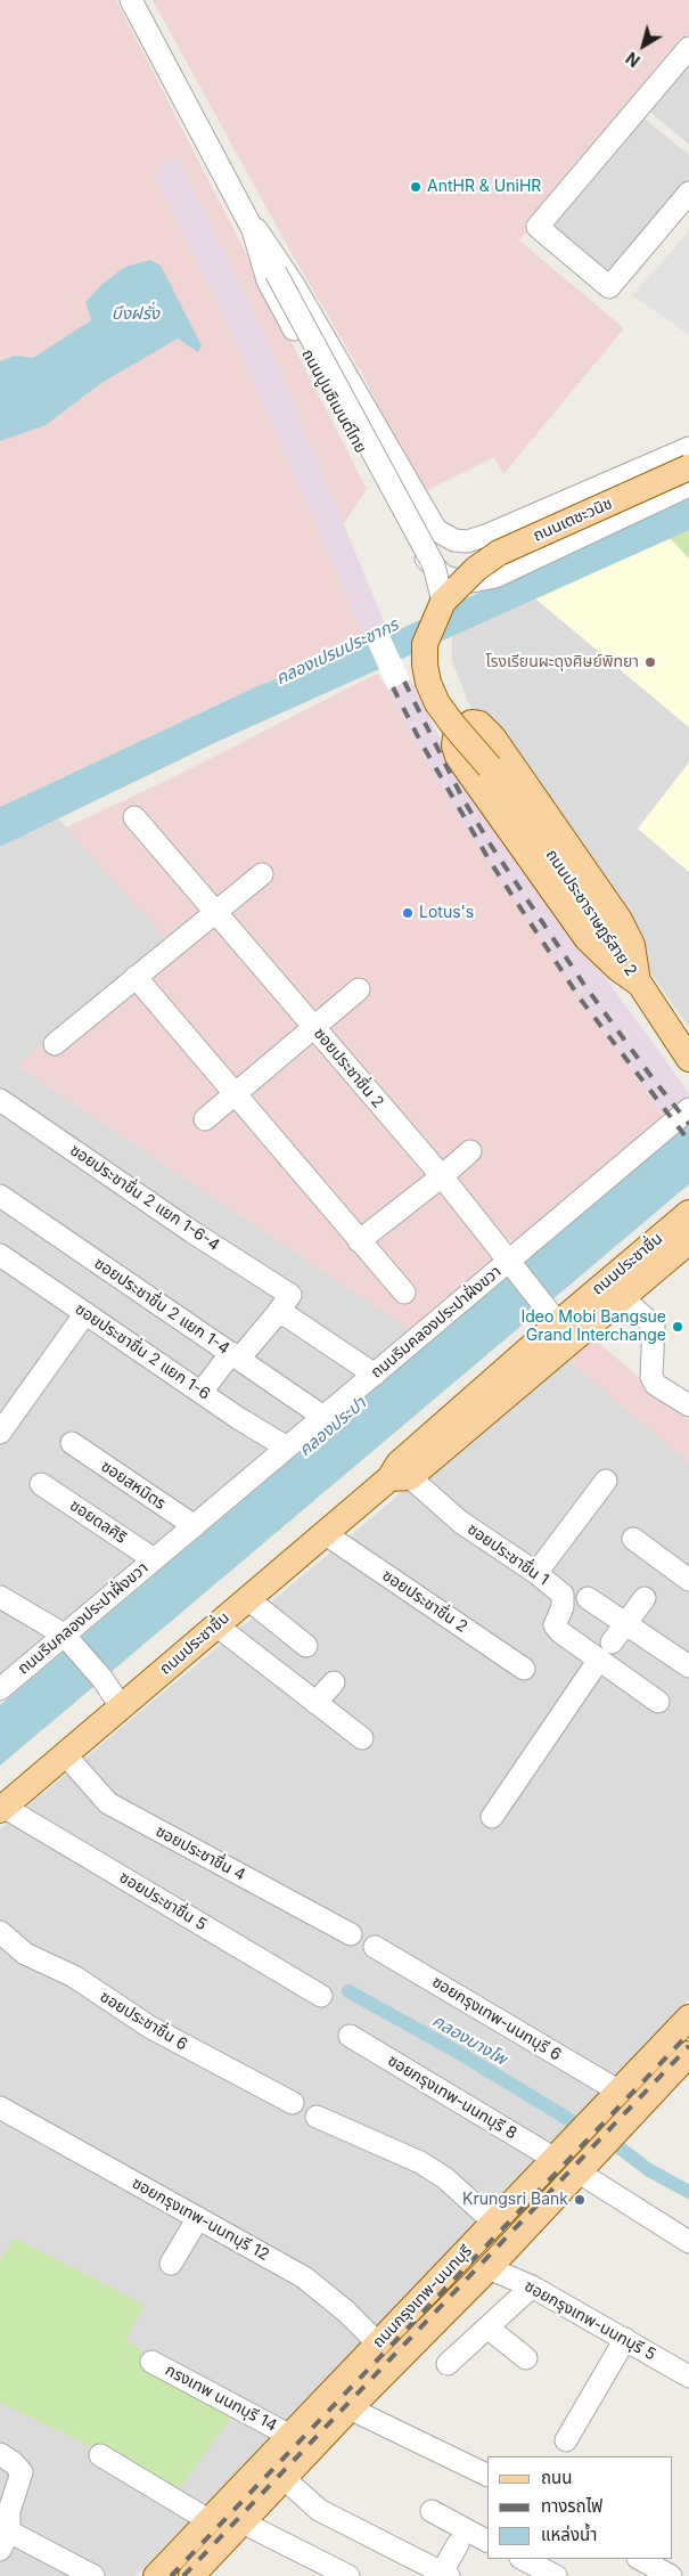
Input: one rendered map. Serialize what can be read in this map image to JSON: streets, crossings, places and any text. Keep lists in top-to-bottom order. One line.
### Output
{"streets":{"main road":["ถนนเตชะวนิช","ถนนประชาราษฎร์สาย 2","ถนนประชาชื่น","ถนนกรุงเทพ-นนทบุรี"],"street":["ถนนปูนซิเมนต์ไทย","ซอยประชาชื่น 2","ซอยประชาชื่น 2 แยก 1-6-4","ซอยประชาชื่น 2 แยก 1-4","ถนนริมคลองประปาฝั่งขวา","ซอยประชาชื่น 2 แยก 1-6","ซอยสหมิตร","ซอยดลศิริ","ซอยประชาชื่น 1","ซอยประชาชื่น 4","ซอยประชาชื่น 5","ซอยกรุงเทพ-นนทบุรี 6","ซอยประชาชื่น 6","ซอยกรุงเทพ-นนทบุรี 8","ซอยกรุงเทพ-นนทบุรี 12","ซอยกรุงเทพ-นนทบุรี 5","กรงเทพ นนทบุรี 14"]},"crossings":[["ถนนปูนซิเมนต์ไทย","ถนนเตชะวนิช"],["ถนนปูนซิเมนต์ไทย","ถนนประชาราษฎร์สาย 2"],["ถนนเตชะวนิช","ถนนประชาราษฎร์สาย 2"],["ซอยประชาชื่น 2","ถนนประชาชื่น"],["ซอยประชาชื่น 2","ถนนริมคลองประปาฝั่งขวา"],["ถนนประชาชื่น","ซอยประชาชื่น 1"],["ถนนประชาชื่น","ซอยประชาชื่น 4"],["ถนนประชาชื่น","ซอยประชาชื่น 5"],["ซอยประชาชื่น 2 แยก 1-4","ถนนริมคลองประปาฝั่งขวา"],["ถนนริมคลองประปาฝั่งขวา","ซอยประชาชื่น 2 แยก 1-6"],["ถนนริมคลองประปาฝั่งขวา","ซอยสหมิตร"],["ถนนริมคลองประปาฝั่งขวา","ซอยดลศิริ"],["ซอยกรุงเทพ-นนทบุรี 6","ถนนกรุงเทพ-นนทบุรี"],["ซอยกรุงเทพ-นนทบุรี 8","ถนนกรุงเทพ-นนทบุรี"],["ซอยกรุงเทพ-นนทบุรี 12","ถนนกรุงเทพ-นนทบุรี"],["ถนนกรุงเทพ-นนทบุรี","ซอยกรุงเทพ-นนทบุรี 5"],["ถนนกรุงเทพ-นนทบุรี","กรงเทพ นนทบุรี 14"]],"water":["บึงฝรั่ง","คลองเปรมประชากร","คลองประปา","คลองบางโพ"],"places":["AntHR & UniHR","โรงเรียนผะดุงศิษย์พิทยา","Lotus's","Ideo Mobi Bangsue Grand Interchange","Krungsri Bank"],"legend":["ถนน","ทางรถไฟ","แหล่งน้ำ"],"north":"bottom left"}
